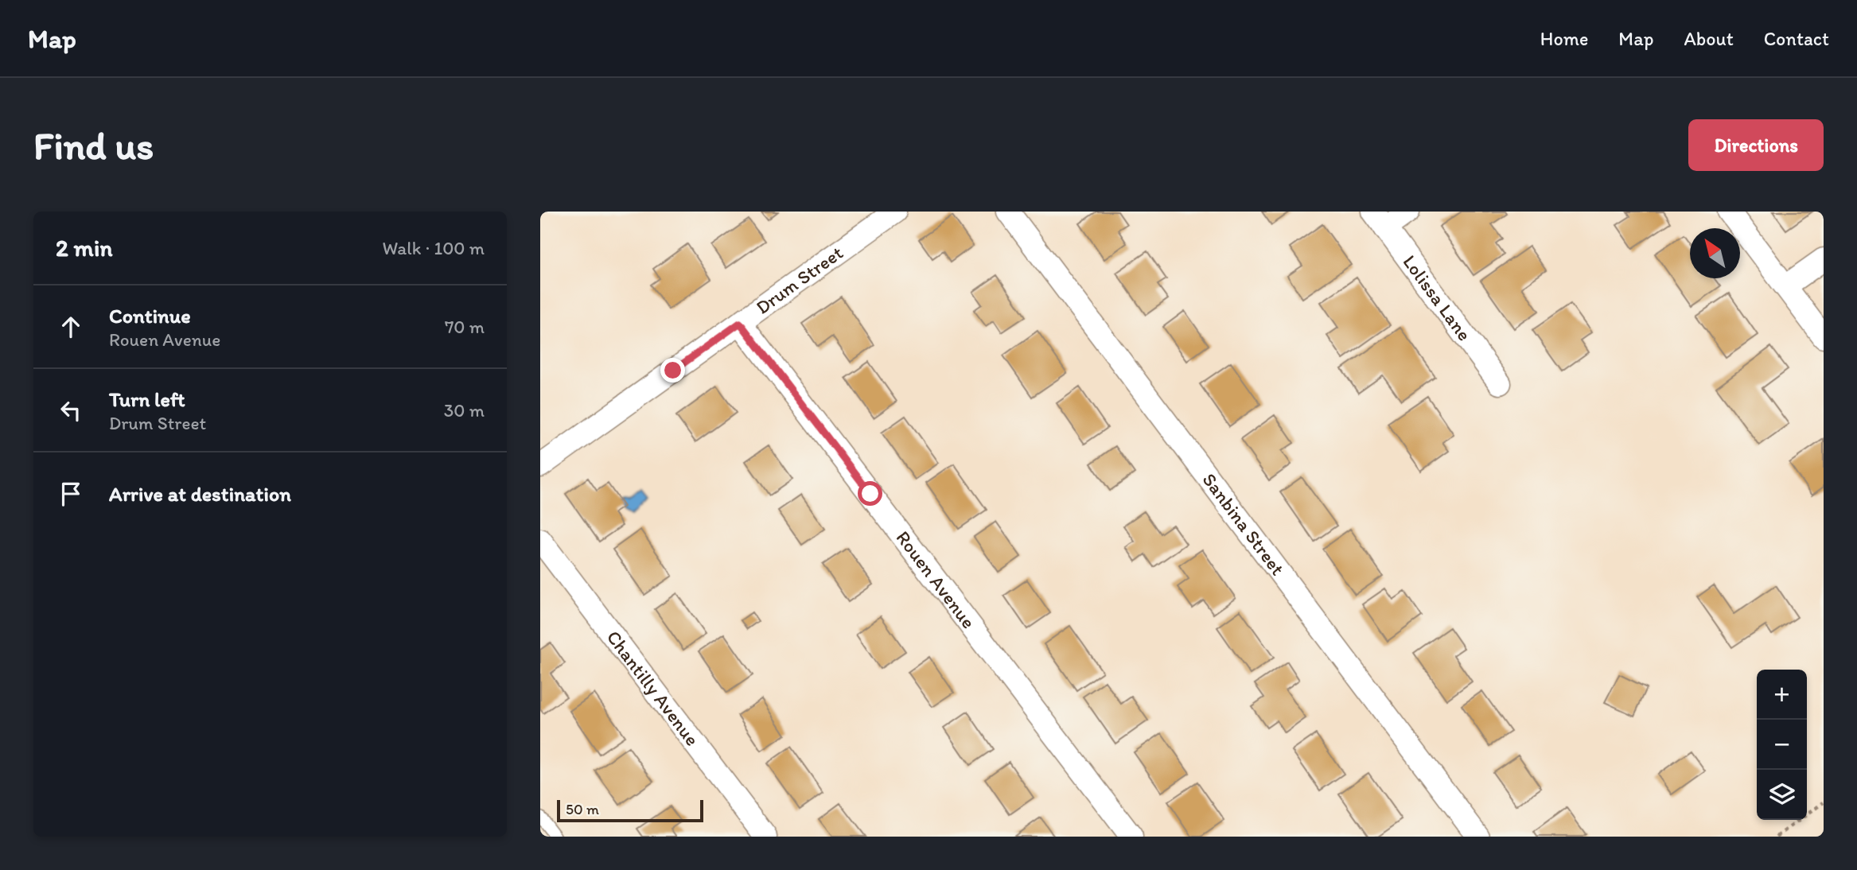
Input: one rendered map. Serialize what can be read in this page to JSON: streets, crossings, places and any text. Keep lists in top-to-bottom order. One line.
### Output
{"streets":{"street":["Drum Street","Lolissa Lane","Sanbina Street","Rouen Avenue","Chantilly Avenue"]},"crossings":[["Drum Street","Rouen Avenue"]],"scale_bar":"50 m","north":"top left","page":{"header":"Map","nav":["Home","Map","About","Contact"],"buttons":"Directions","title":"Find us","heading":["2 min","Walk · 100 m"],"list":[["Continue","Rouen Avenue","70 m"],["Turn left","Drum Street","30 m"],"Arrive at destination"],"map_buttons":["+","−"],"scale":"50 m"}}
